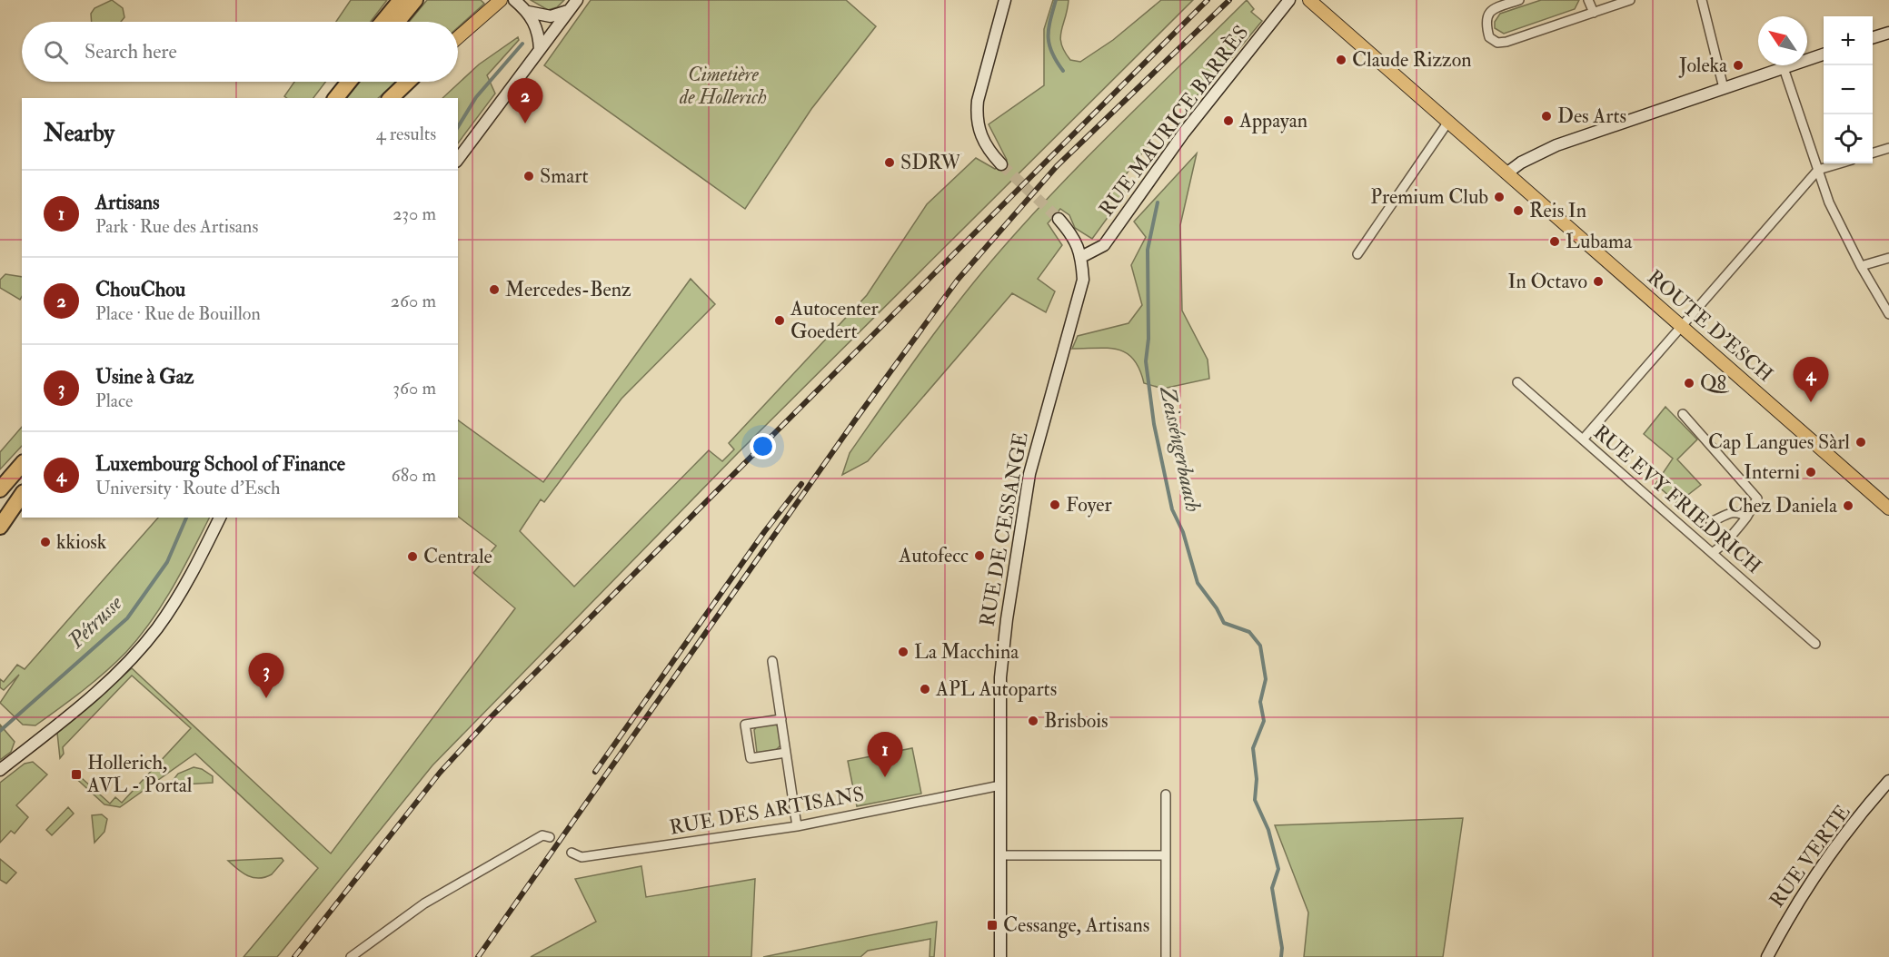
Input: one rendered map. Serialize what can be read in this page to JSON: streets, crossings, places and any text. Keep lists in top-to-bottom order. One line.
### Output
{"streets":{"main road":["ROUTE D'ESCH"],"street":["RUE MAURICE BARRÈS","RUE EVY FRIEDRICH","RUE DE CESSANGE","RUE DES ARTISANS","RUE VERTE"]},"crossings":[["RUE MAURICE BARRÈS","RUE DE CESSANGE"],["RUE DE CESSANGE","RUE DES ARTISANS"]],"water":["Zeisséngerbaach","Pétrusse"],"parks":["Cimetière de Hollerich"],"places":{"other":["Claude Rizzon","Joleka","Des Arts","Appayan","SDRW","Smart","Premium Club","Reis In","Lubama","In Octavo","Mercedes-Benz","Autocenter Goedert","Q8","Cap Langues Sàrl","Interni","Foyer","Chez Daniela","kkiosk","Autofecc","Centrale","La Macchina","APL Autoparts","Brisbois"],"transit":["Hollerich, AVL - Portal","Cessange, Artisans"]},"north":"top left","page":{"map_buttons":["+","−"],"search":"Search here","pins":["2","4","3","1"],"heading":["Nearby","4 results"],"list":[{"mark":"1","name":"Artisans","note":"Park · Rue des Artisans","value":"230 m"},{"mark":"2","name":"ChouChou","note":"Place · Rue de Bouillon","value":"260 m"},{"mark":"3","name":"Usine à Gaz","note":"Place","value":"360 m"},{"mark":"4","name":"Luxembourg School of Finance","note":"University · Route d'Esch","value":"680 m"}]}}
